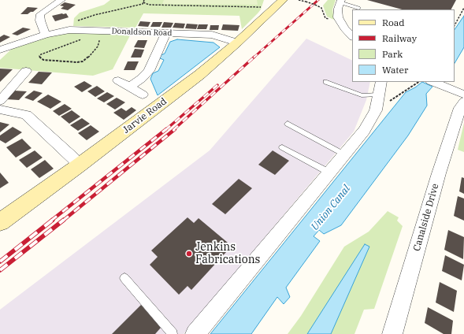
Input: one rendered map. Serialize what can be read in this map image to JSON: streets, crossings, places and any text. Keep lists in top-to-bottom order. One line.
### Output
{"streets":{"street":["Donaldson Road","Jarvie Road","Canalside Drive"]},"crossings":[["Donaldson Road","Jarvie Road"]],"water":["Union Canal"],"places":["Jenkins Fabrications"],"legend":["Road","Railway","Park","Water"]}
